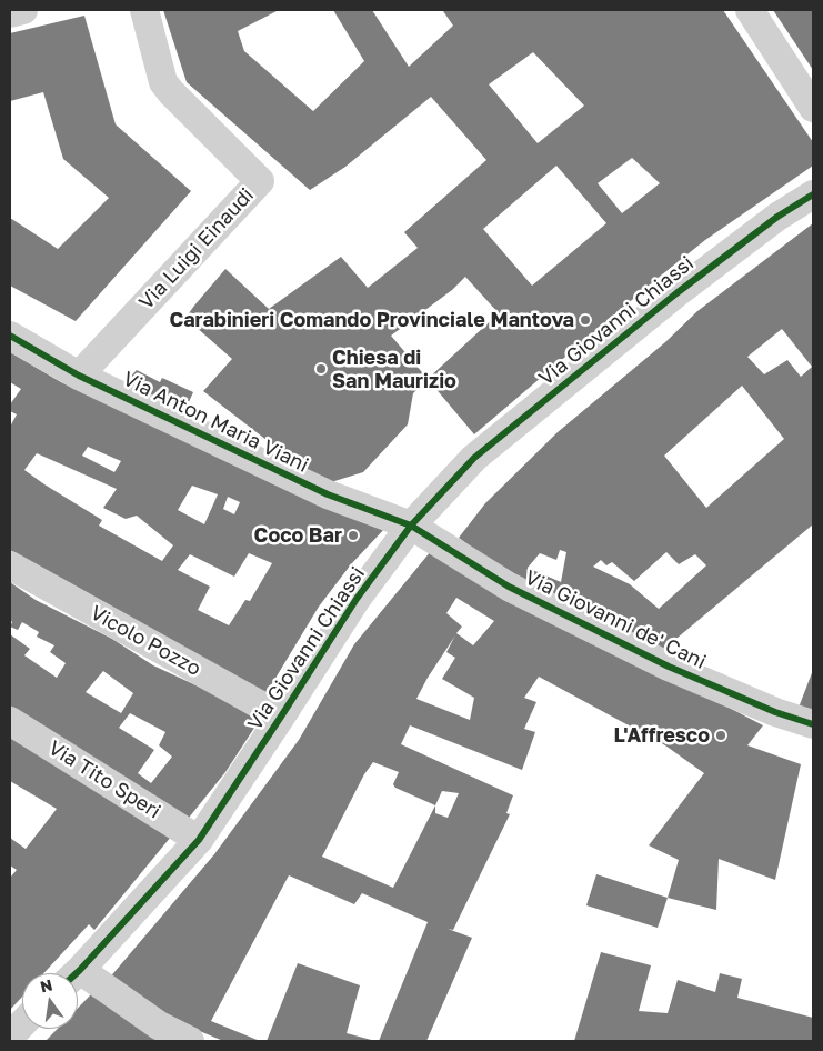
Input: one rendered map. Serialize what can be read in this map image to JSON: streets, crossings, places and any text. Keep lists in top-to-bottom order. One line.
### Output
{"streets":{"street":["Via Luigi Einaudi","Via Giovanni Chiassi","Via Anton Maria Viani","Via Giovanni de' Cani","Vicolo Pozzo","Via Tito Speri"]},"crossings":[["Via Luigi Einaudi","Via Anton Maria Viani"],["Via Giovanni Chiassi","Via Anton Maria Viani"],["Via Giovanni Chiassi","Via Giovanni de' Cani"],["Via Giovanni Chiassi","Vicolo Pozzo"],["Via Giovanni Chiassi","Via Tito Speri"],["Via Anton Maria Viani","Via Giovanni de' Cani"]],"places":["Carabinieri Comando Provinciale Mantova","Chiesa di San Maurizio","Coco Bar","L'Affresco"],"north":"top"}
